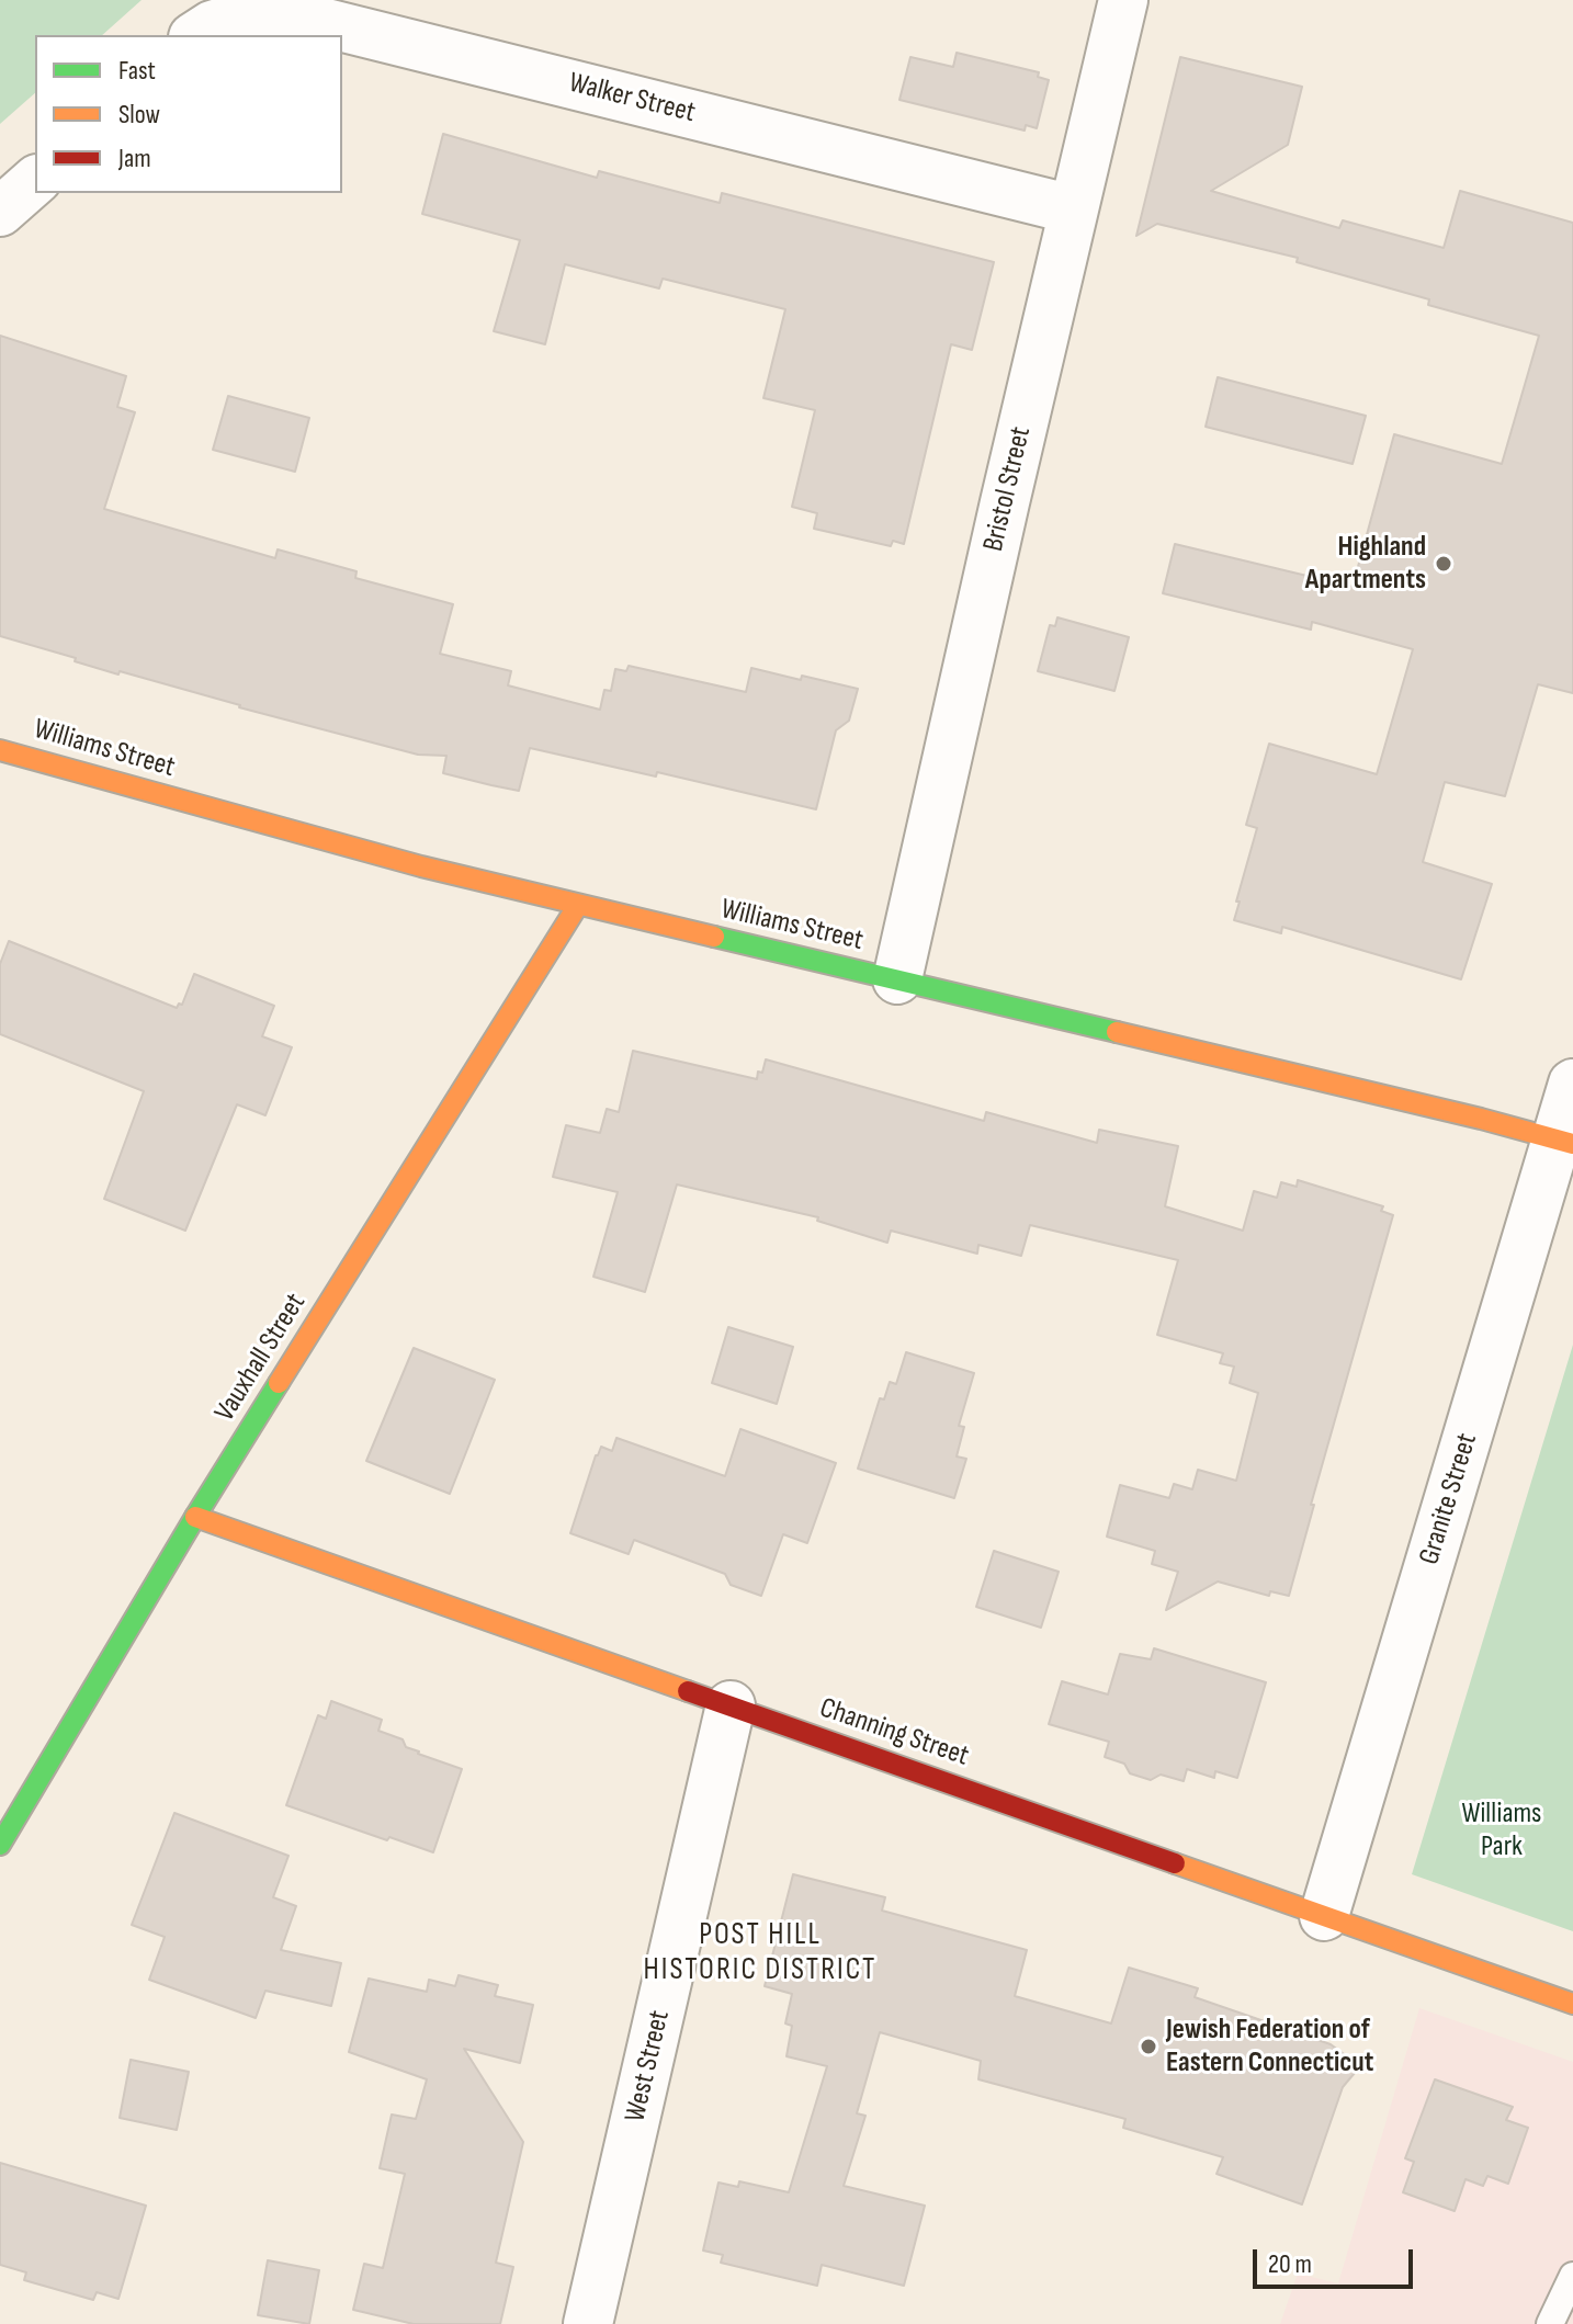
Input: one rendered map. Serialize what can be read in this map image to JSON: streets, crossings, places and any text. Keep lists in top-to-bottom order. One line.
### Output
{"streets":{"street":["Walker Street","Bristol Street","Williams Street","Vauxhall Street","Granite Street","Channing Street","West Street"]},"crossings":[["Walker Street","Bristol Street"],["Bristol Street","Williams Street"],["Williams Street","Vauxhall Street"],["Williams Street","Granite Street"],["Vauxhall Street","Channing Street"],["Granite Street","Channing Street"],["Channing Street","West Street"]],"districts":["POST HILL HISTORIC DISTRICT"],"parks":["Williams Park"],"places":["Highland Apartments","Jewish Federation of Eastern Connecticut"],"legend":["Fast","Slow","Jam"],"scale_bar":"20 m"}
